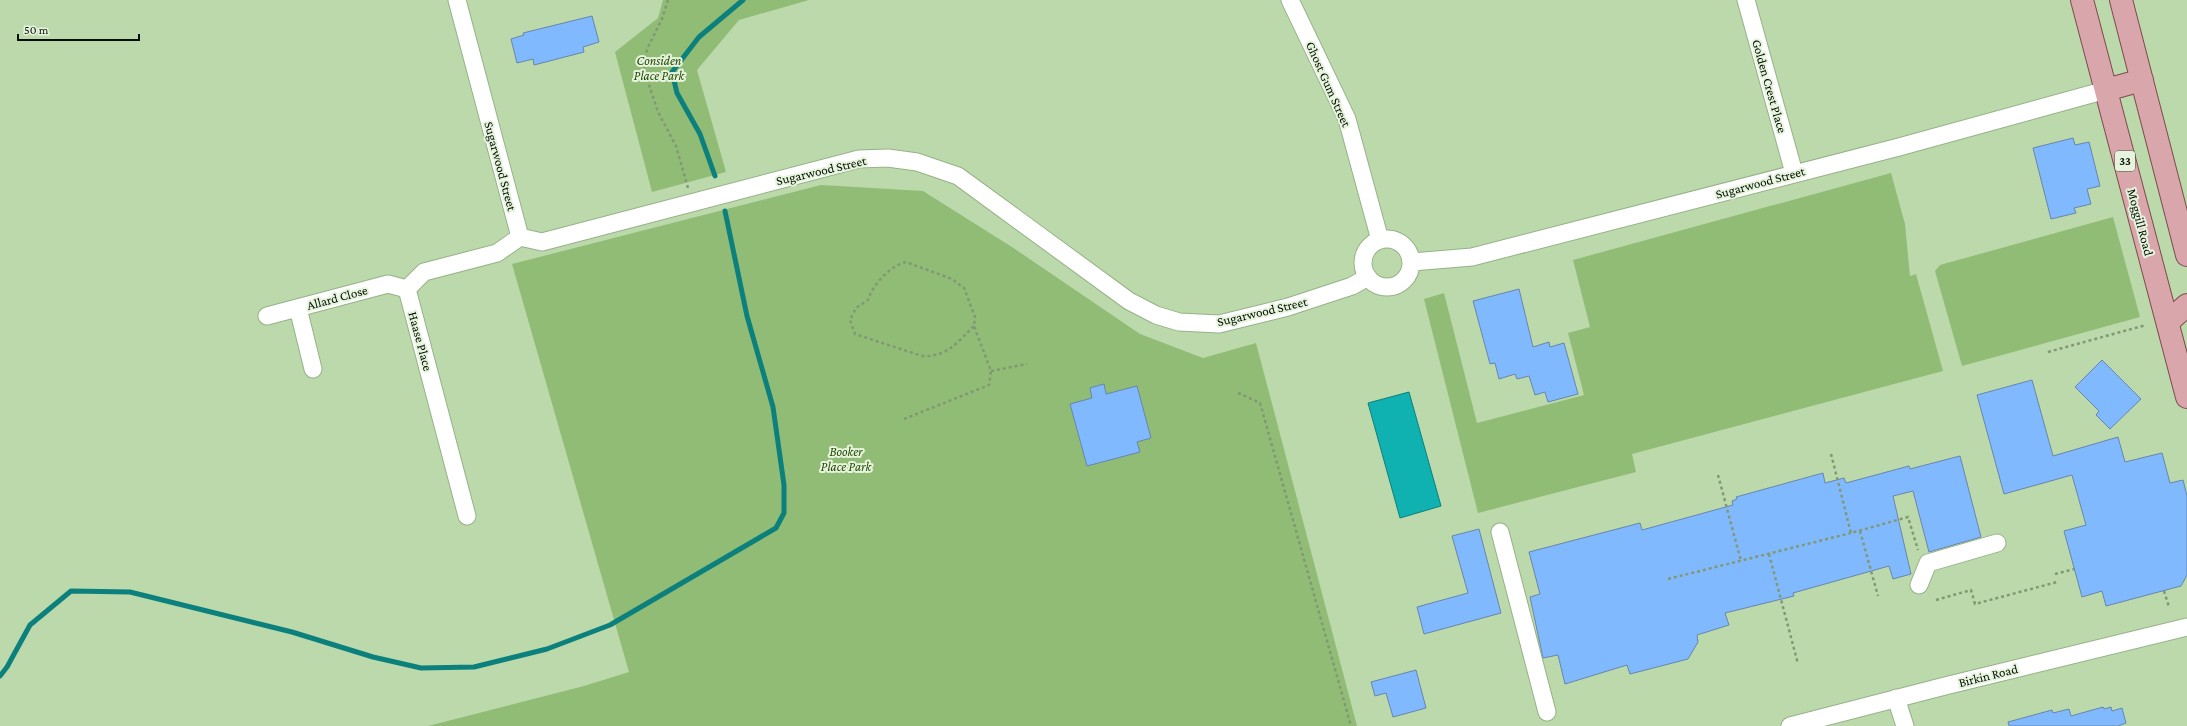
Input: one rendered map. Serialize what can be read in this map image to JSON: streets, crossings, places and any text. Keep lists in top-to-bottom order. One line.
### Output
{"streets":{"main road":["33","Moggill Road"],"street":["Ghost Gum Street","Golden Crest Place","Sugarwood Street","Allard Close","Haase Place","Birkin Road"]},"crossings":[["Ghost Gum Street","Sugarwood Street"],["Golden Crest Place","Sugarwood Street"],["Sugarwood Street","Moggill Road"],["Allard Close","Haase Place"]],"parks":["Considen Place Park","Booker Place Park"],"scale_bar":"50 m"}
